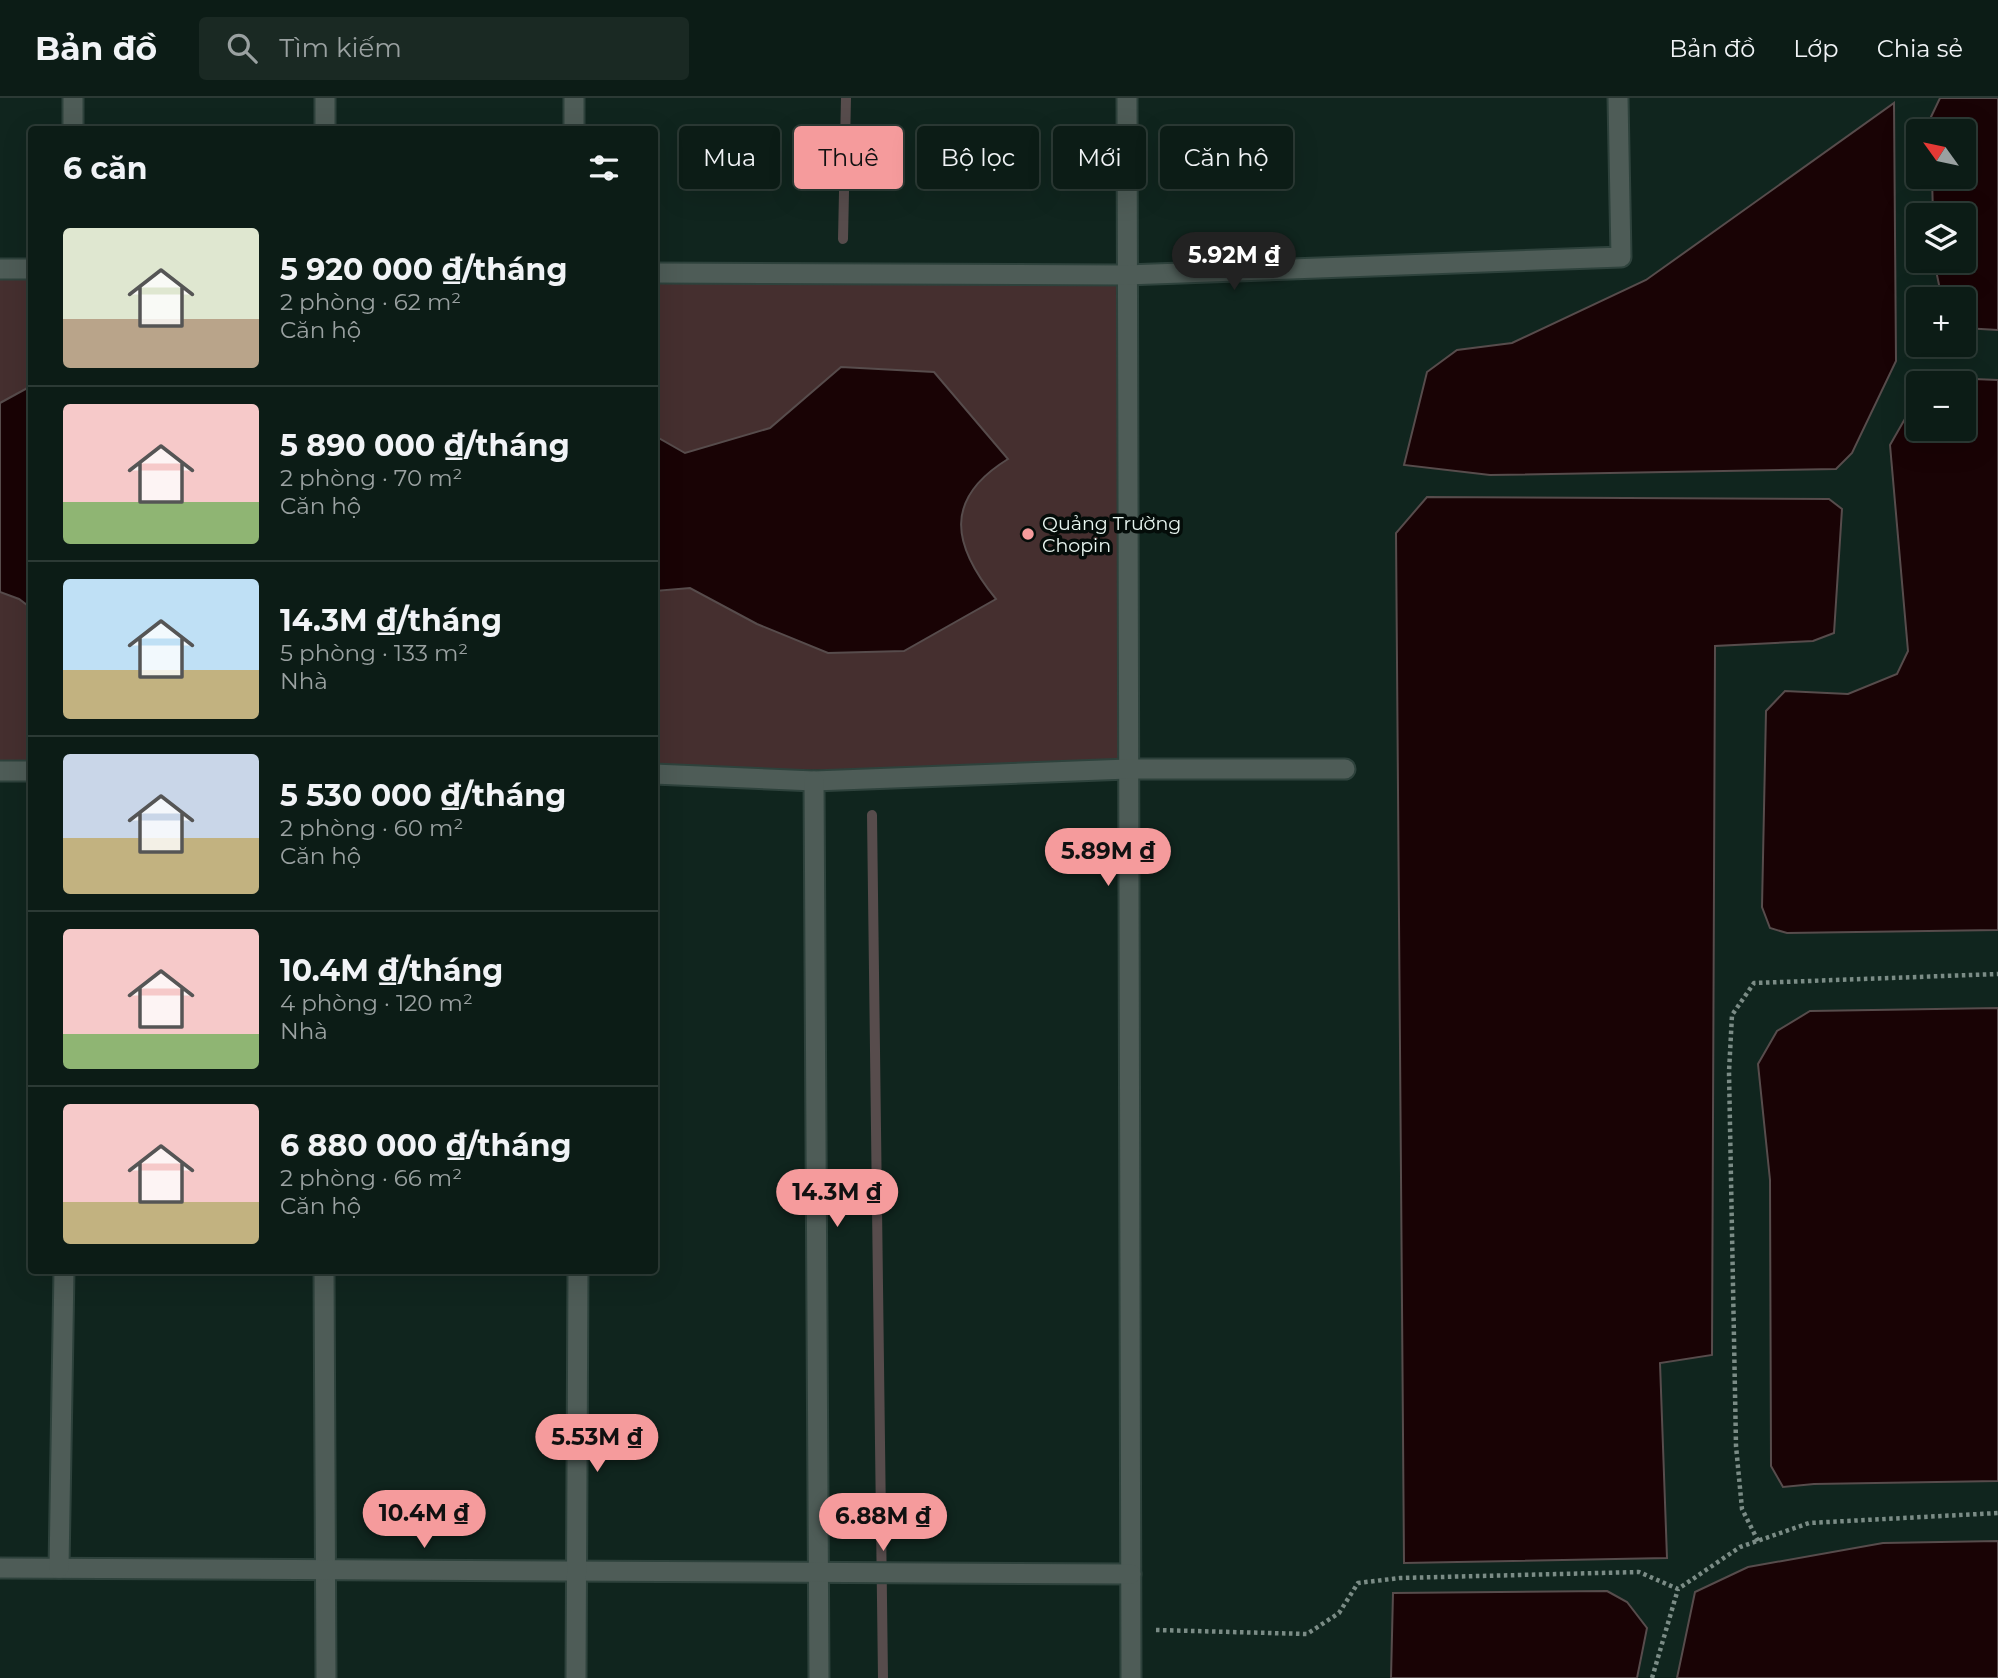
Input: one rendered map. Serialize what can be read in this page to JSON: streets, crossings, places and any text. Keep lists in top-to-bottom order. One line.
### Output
{"places":["Quảng Trường Chopin"],"north":"top left","page":{"header":"Bản đồ","search":"Tìm kiếm","nav":["Bản đồ","Lớp","Chia sẻ"],"map_buttons":["+","−"],"chip":["Mua","Thuê","Bộ lọc","Mới","Căn hộ"],"heading":"6 căn","list":[{"name":"5 920 000 ₫/tháng","note":"2 phòng · 62 m² · Căn hộ"},{"name":"5 890 000 ₫/tháng","note":"2 phòng · 70 m² · Căn hộ"},{"name":"14.3M ₫/tháng","note":"5 phòng · 133 m² · Nhà"},{"name":"5 530 000 ₫/tháng","note":"2 phòng · 60 m² · Căn hộ"},{"name":"10.4M ₫/tháng","note":"4 phòng · 120 m² · Nhà"},{"name":"6 880 000 ₫/tháng","note":"2 phòng · 66 m² · Căn hộ"}],"price":["5.92M ₫","5.89M ₫","14.3M ₫","5.53M ₫","10.4M ₫","6.88M ₫"]}}
